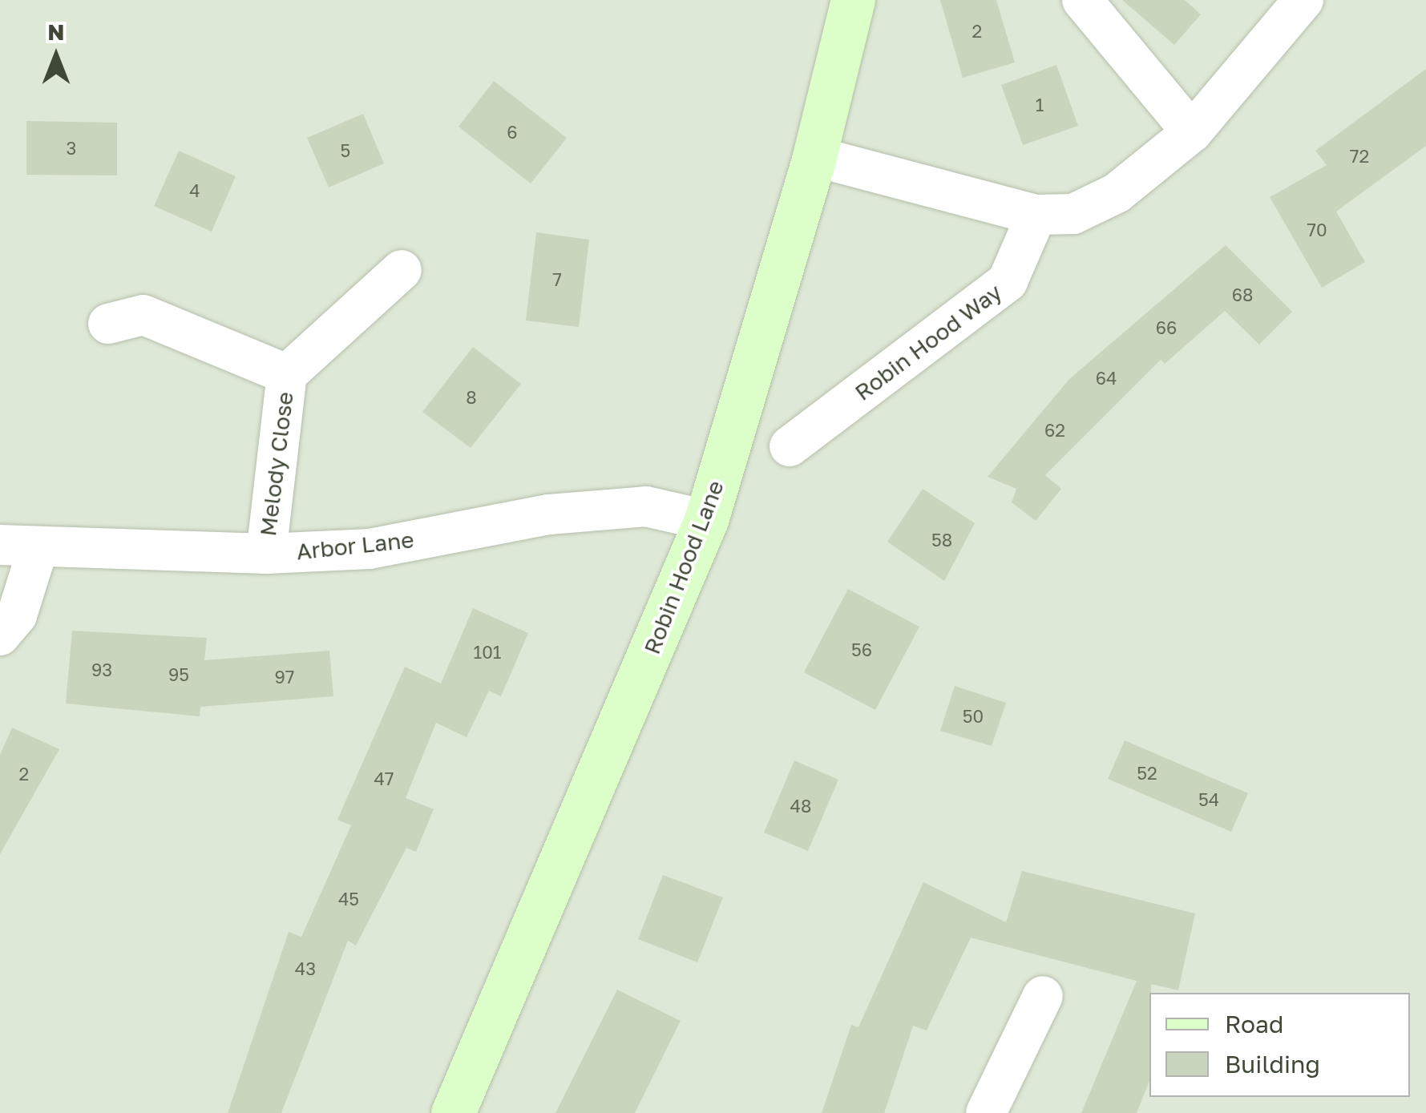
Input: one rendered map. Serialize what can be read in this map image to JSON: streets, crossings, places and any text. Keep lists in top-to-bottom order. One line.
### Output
{"streets":{"main road":["Robin Hood Lane"],"street":["Robin Hood Way","Melody Close","Arbor Lane"]},"crossings":[["Melody Close","Arbor Lane"],["Arbor Lane","Robin Hood Lane"]],"house_numbers":["2","1","6","3","5","72","4","70","7","68","66","64","8","62","58","56","101","93","95","97","50","52","2","47","54","48","45","43"],"legend":["Road","Building"],"north":"top"}
